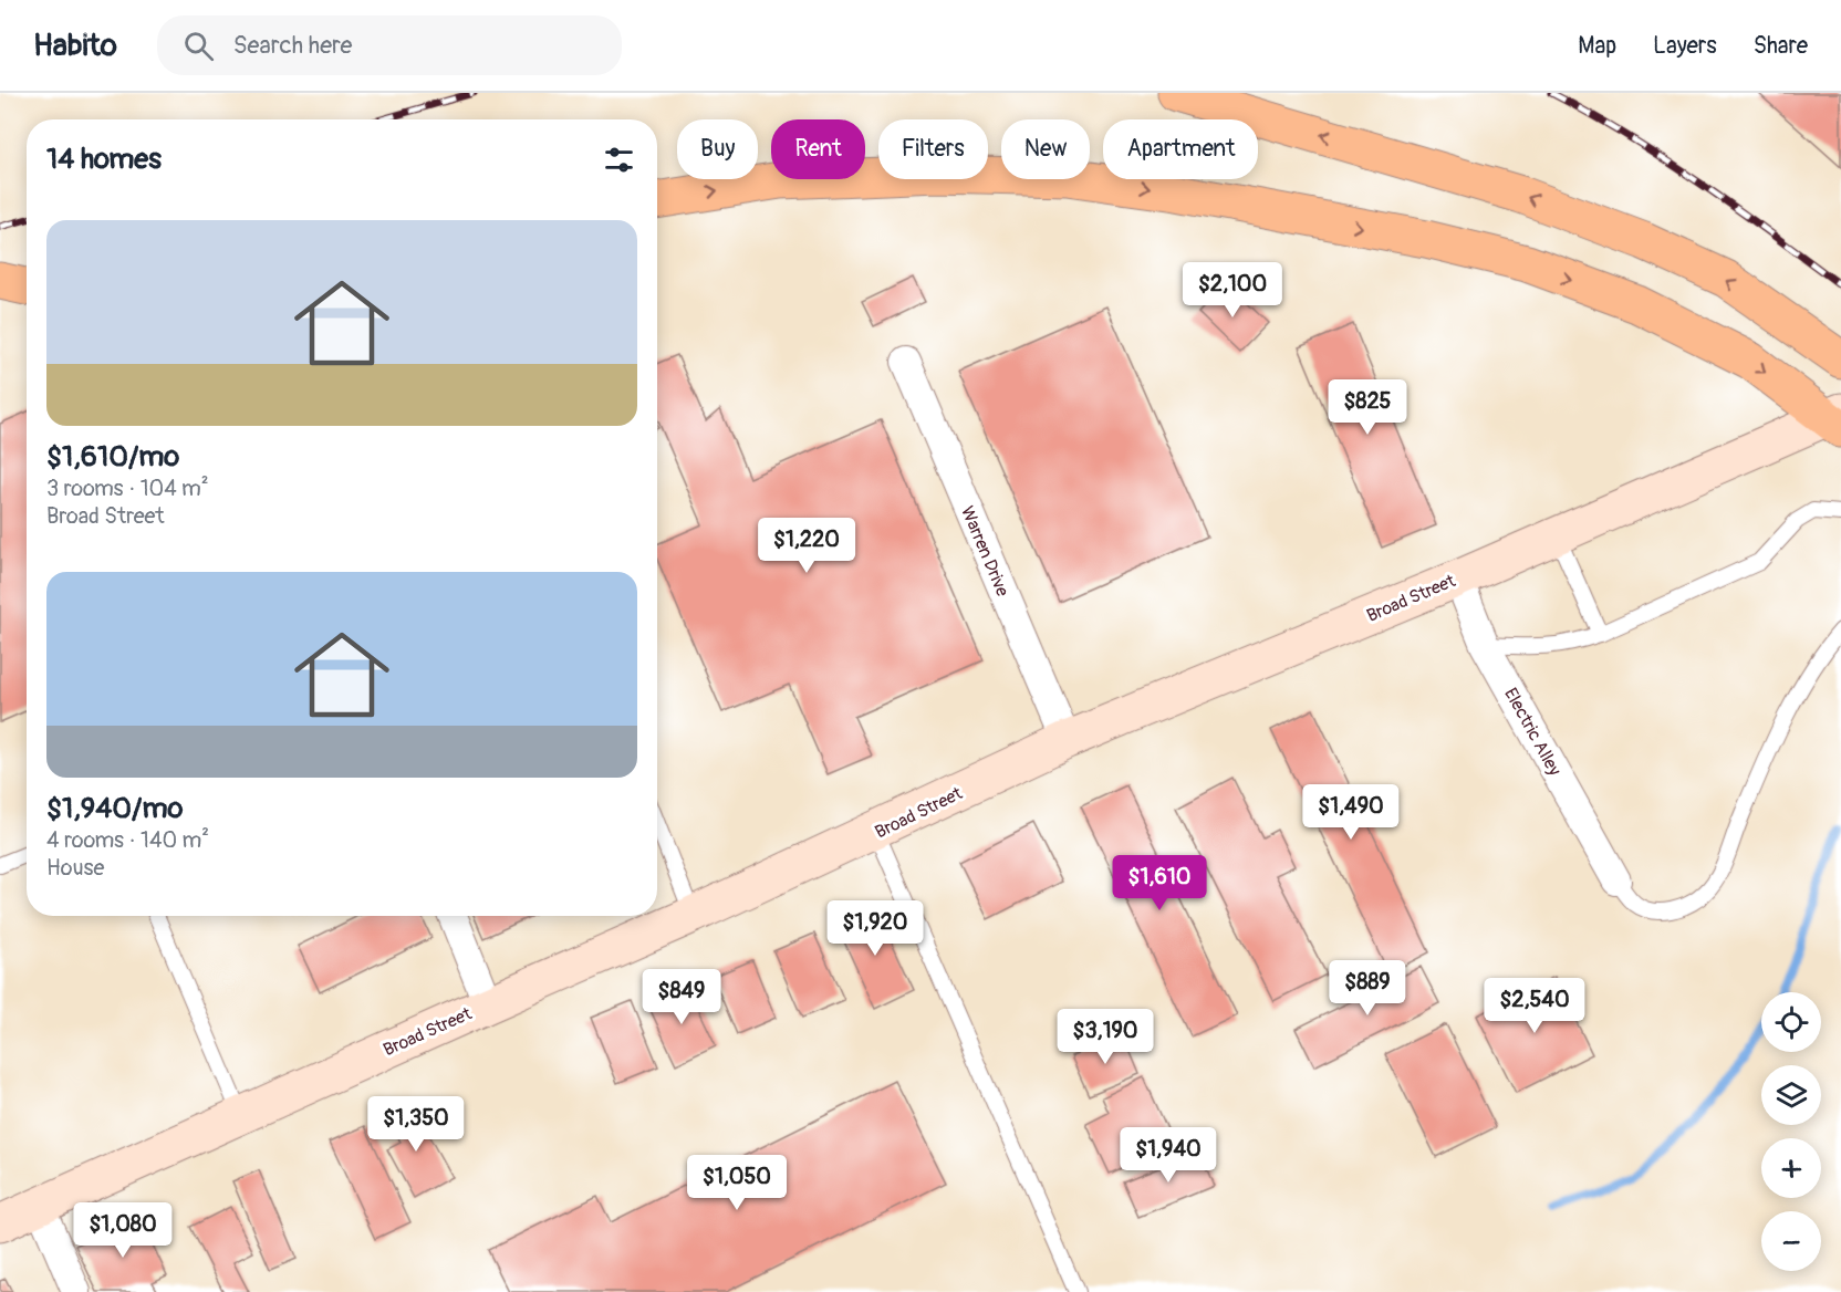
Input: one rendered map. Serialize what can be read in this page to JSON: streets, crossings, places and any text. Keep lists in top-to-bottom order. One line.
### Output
{"streets":{"main road":["Broad Street"],"street":["Warren Drive","Electric Alley"]},"crossings":[["Warren Drive","Broad Street"],["Broad Street","Electric Alley"]],"page":{"header":"Habito","search":"Search here","nav":["Map","Layers","Share"],"chip":["Buy","Rent","Filters","New","Apartment"],"heading":"14 homes","list":[{"name":"$1,610/mo","note":"3 rooms · 104 m² · Broad Street"},{"name":"$1,940/mo","note":"4 rooms · 140 m² · House"}],"price":["$2,100","$825","$1,220","$1,490","$1,610","$1,920","$889","$849","$2,540","$3,190","$1,350","$1,940","$1,050","$1,080"],"map_buttons":["+","−"]}}
